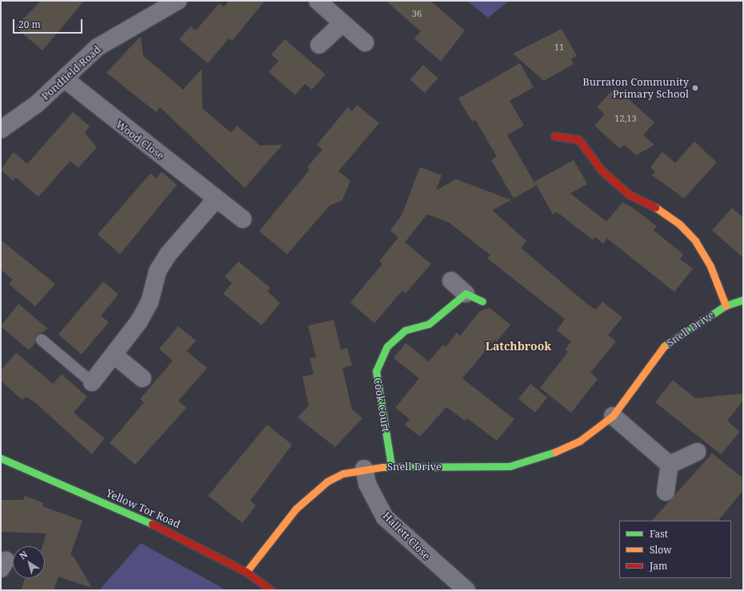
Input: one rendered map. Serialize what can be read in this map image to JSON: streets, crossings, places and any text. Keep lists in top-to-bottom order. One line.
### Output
{"streets":{"street":["Pondfield Road","Wood Close","Snell Drive","Cook Court","Yellow Tor Road","Hallett Close"]},"crossings":[["Pondfield Road","Wood Close"],["Snell Drive","Cook Court"],["Snell Drive","Yellow Tor Road"],["Snell Drive","Hallett Close"]],"districts":["Latchbrook"],"places":["Burraton Community Primary School"],"house_numbers":["36","11","12,13"],"legend":["Fast","Slow","Jam"],"scale_bar":"20 m","north":"top left"}
